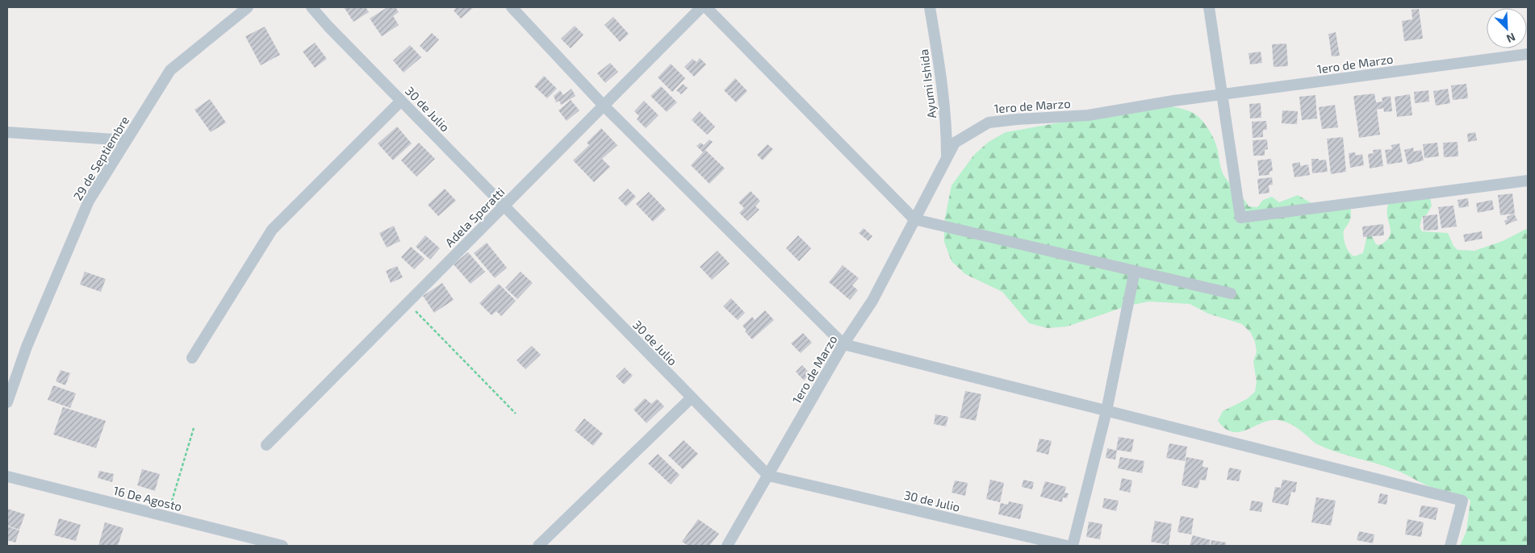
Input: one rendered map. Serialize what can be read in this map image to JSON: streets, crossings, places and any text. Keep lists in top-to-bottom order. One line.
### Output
{"streets":{"street":["1ero de Marzo","Ayumi Ishida","30 de Julio","29 de Septiembre","Adela Speratti","16 De Agosto"]},"crossings":[["1ero de Marzo","Ayumi Ishida"],["1ero de Marzo","30 de Julio"],["30 de Julio","Adela Speratti"]],"north":"bottom right"}
